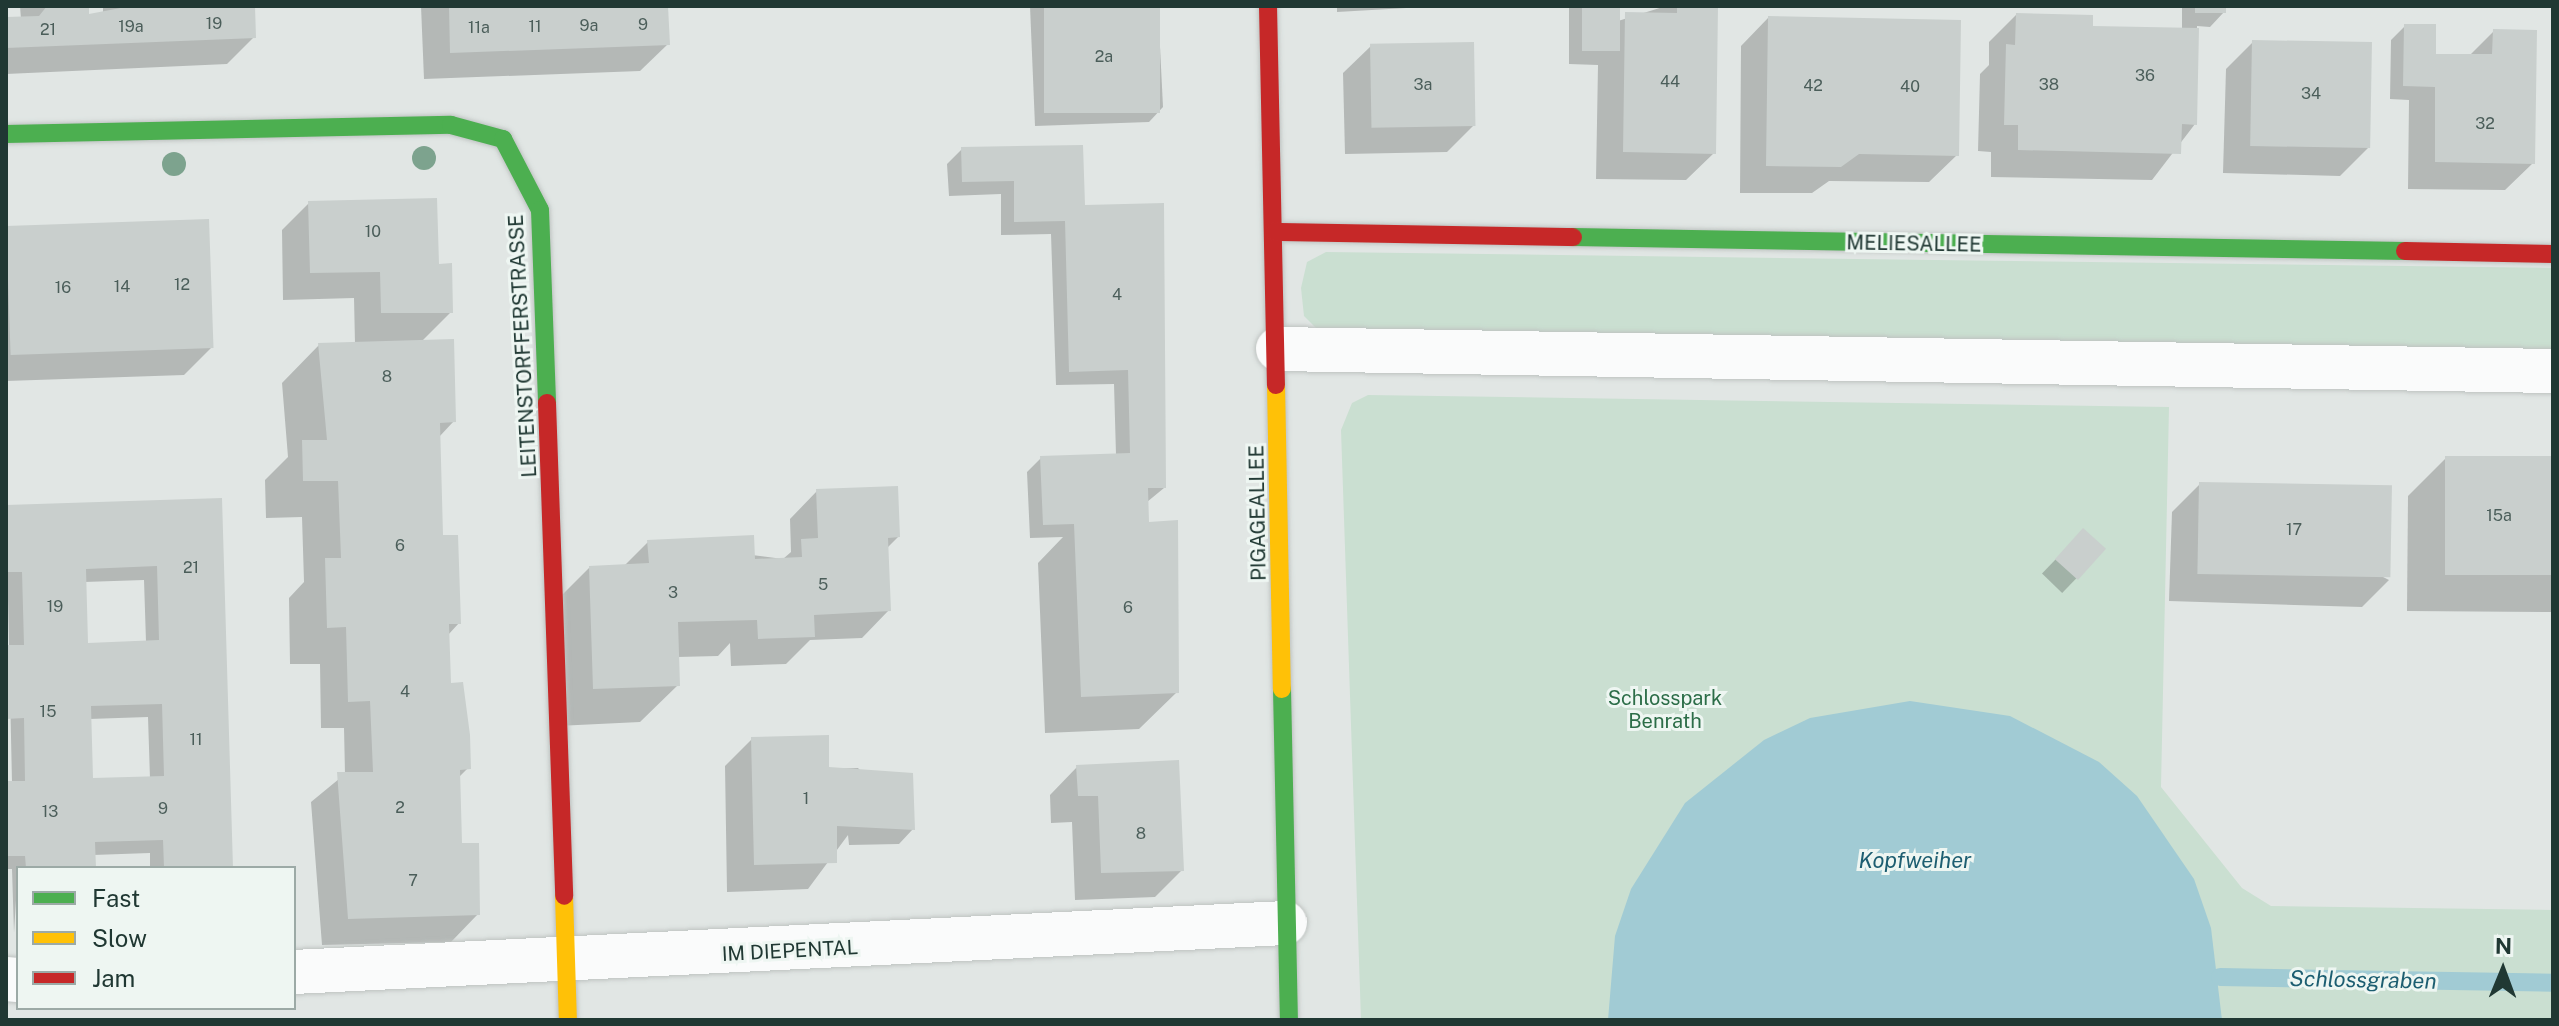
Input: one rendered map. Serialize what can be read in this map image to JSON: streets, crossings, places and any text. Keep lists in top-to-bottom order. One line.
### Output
{"streets":{"street":["MELIESALLEE","LEITENSTORFFERSTRASSE","PIGAGEALLEE","IM DIEPENTAL"]},"crossings":[["MELIESALLEE","PIGAGEALLEE"],["LEITENSTORFFERSTRASSE","IM DIEPENTAL"],["PIGAGEALLEE","IM DIEPENTAL"]],"water":["Kopfweiher","Schlossgraben"],"parks":["Schlosspark Benrath"],"house_numbers":["19","9","9a","19a","11","11a","21","2a","36","44","3a","38","42","40","34","32","10","12","14","16","4","8","15a","17","6","21","5","3","19","6","4","15","11","1","2","9","13","8","7"],"legend":["Fast","Slow","Jam"],"north":"top"}
